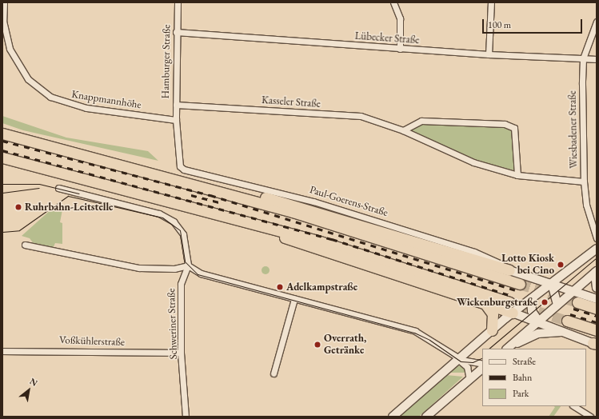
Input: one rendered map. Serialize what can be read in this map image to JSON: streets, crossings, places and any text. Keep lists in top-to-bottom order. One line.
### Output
{"streets":{"main road":["Paul-Goerens-Straße"],"street":["Lübecker Straße","Hamburger Straße","Knappmannhöhe","Kasseler Straße","Wiesbadener Straße","Schweriner Straße","Voßkühlerstraße"]},"crossings":[["Lübecker Straße","Hamburger Straße"],["Lübecker Straße","Wiesbadener Straße"],["Hamburger Straße","Knappmannhöhe"],["Hamburger Straße","Kasseler Straße"],["Hamburger Straße","Paul-Goerens-Straße"],["Knappmannhöhe","Paul-Goerens-Straße"],["Kasseler Straße","Wiesbadener Straße"],["Schweriner Straße","Voßkühlerstraße"]],"places":["Ruhrbahn-Leitstelle","Lotto Kiosk bei Cino","Adelkampstraße","Wickenburgstraße","Overrath, Getränke"],"legend":["Straße","Bahn","Park"],"scale_bar":"100 m","north":"top right"}
